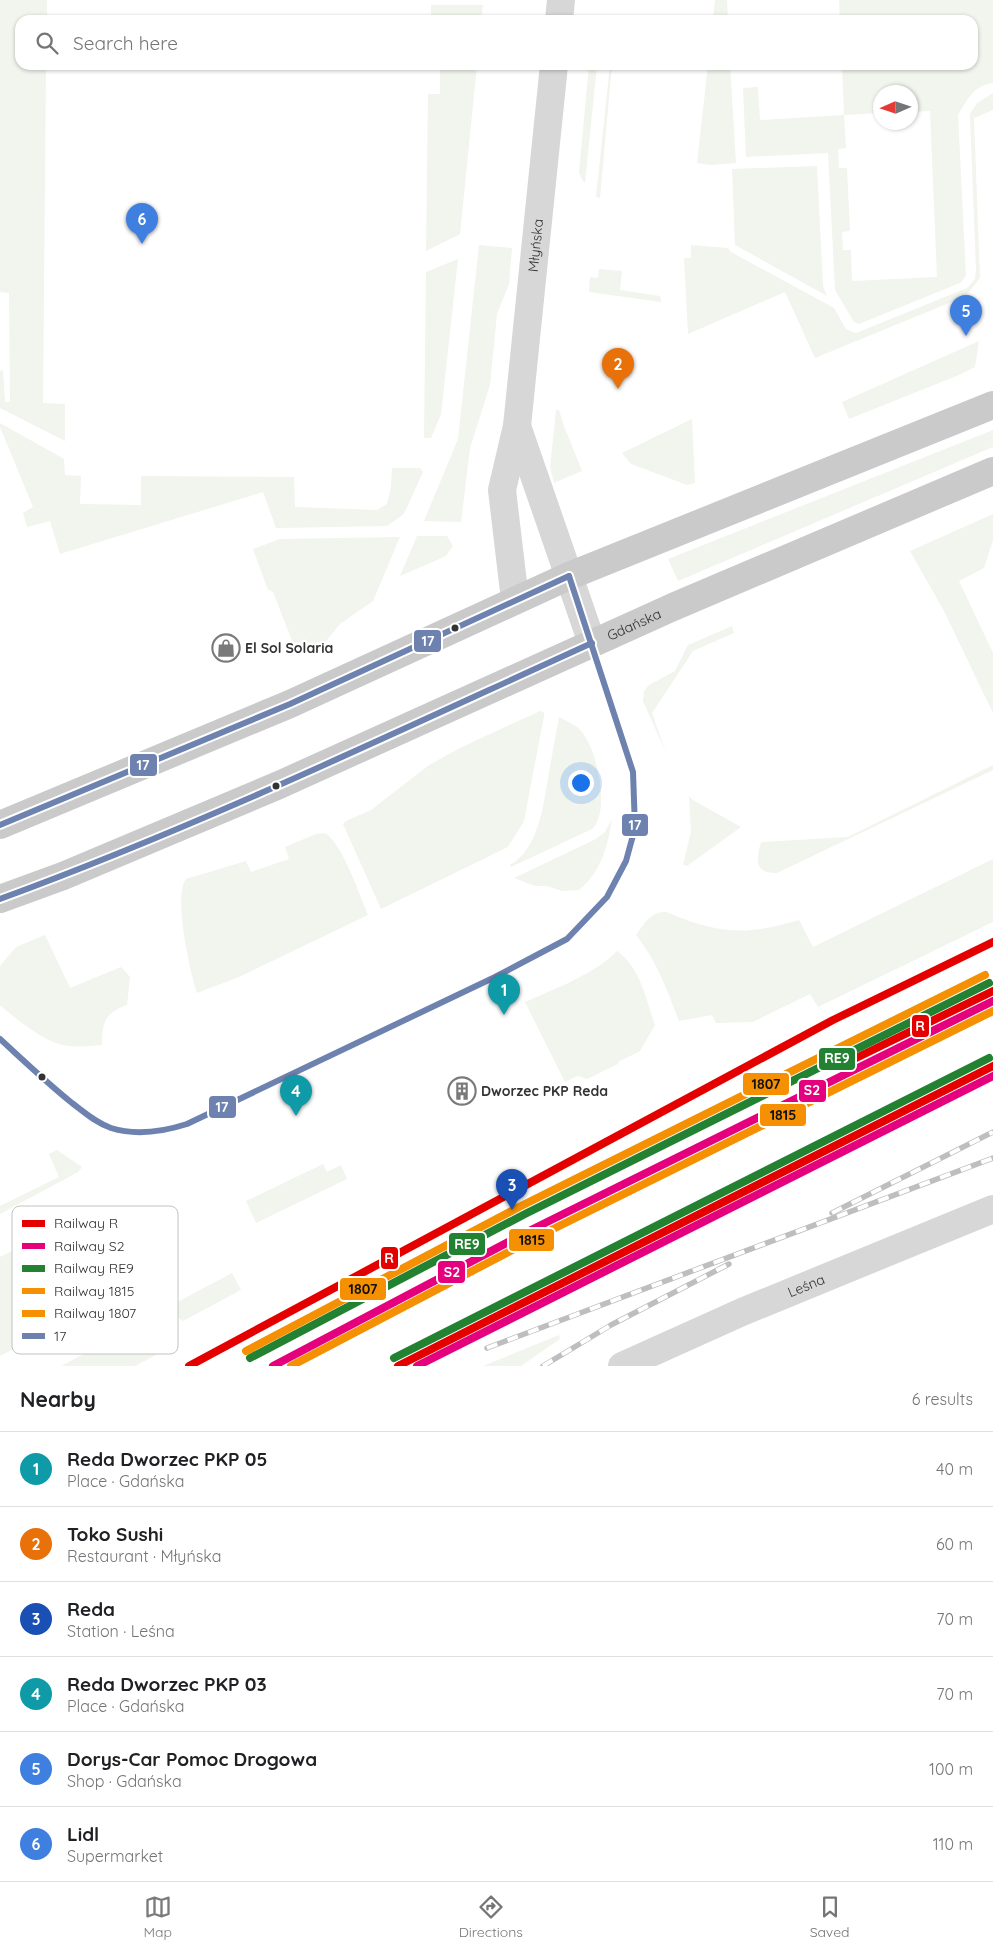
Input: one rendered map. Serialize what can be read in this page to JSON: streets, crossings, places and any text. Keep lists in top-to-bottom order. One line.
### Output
{"streets":{"main road":["Gdańska"],"street":["Młyńska","Leśna"]},"crossings":[["Młyńska","Gdańska"]],"places":{"shop":["El Sol Solaria"],"building":["Dworzec PKP Reda"]},"lines":["transit line 17","rail line R","rail line 1807","rail line RE9","rail line S2","rail line 1815"],"legend":["Railway R","Railway S2","Railway RE9","Railway 1815","Railway 1807","17"],"north":"left","page":{"search":"Search here","pins":["6","5","2","1","4","3"],"heading":["Nearby","6 results"],"list":[{"mark":"1","name":"Reda Dworzec PKP 05","note":"Place · Gdańska","value":"40 m"},{"mark":"2","name":"Toko Sushi","note":"Restaurant · Młyńska","value":"60 m"},{"mark":"3","name":"Reda","note":"Station · Leśna","value":"70 m"},{"mark":"4","name":"Reda Dworzec PKP 03","note":"Place · Gdańska","value":"70 m"},{"mark":"5","name":"Dorys-Car Pomoc Drogowa","note":"Shop · Gdańska","value":"100 m"},{"mark":"6","name":"Lidl","note":"Supermarket","value":"110 m"}],"nav":["Map","Directions","Saved"]}}
